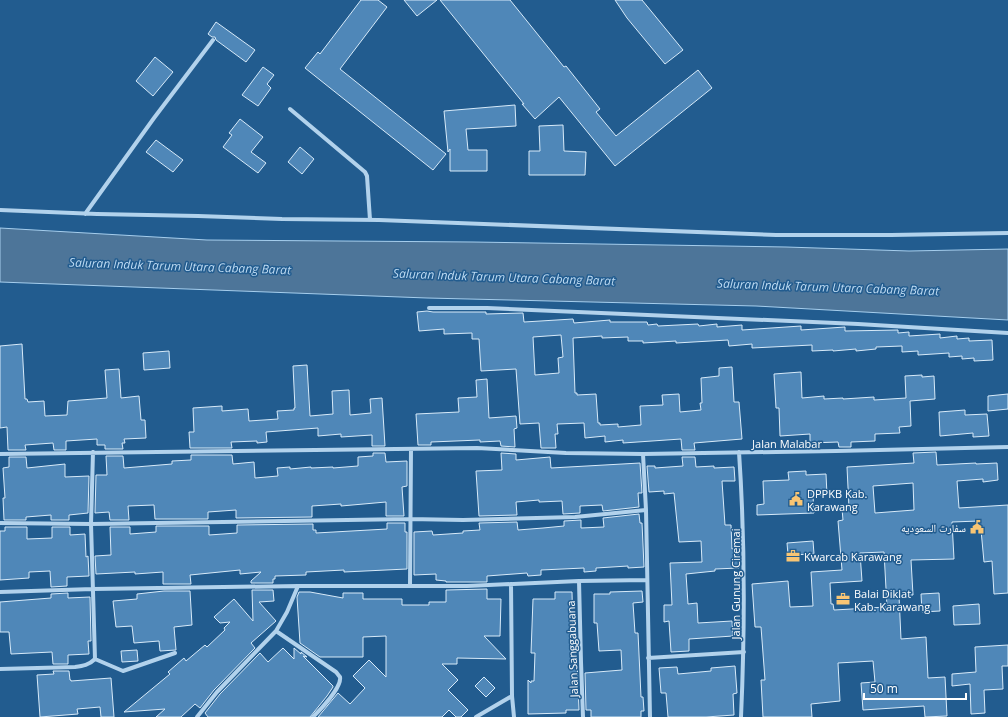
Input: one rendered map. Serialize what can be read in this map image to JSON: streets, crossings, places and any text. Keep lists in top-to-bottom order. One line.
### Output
{"streets":{"street":["Jalan Malabar","Jalan Gunung Ciremai","Jalan Sanggabuana"]},"crossings":[["Jalan Malabar","Jalan Gunung Ciremai"]],"water":["Saluran Induk Tarum Utara Cabang Barat"],"places":{"public building":["DPPKB Kab. Karawang","سفارت السعوديه"],"office":["Kwarcab Karawang","Balai Diklat Kab. Karawang"]},"scale_bar":"50 m"}
